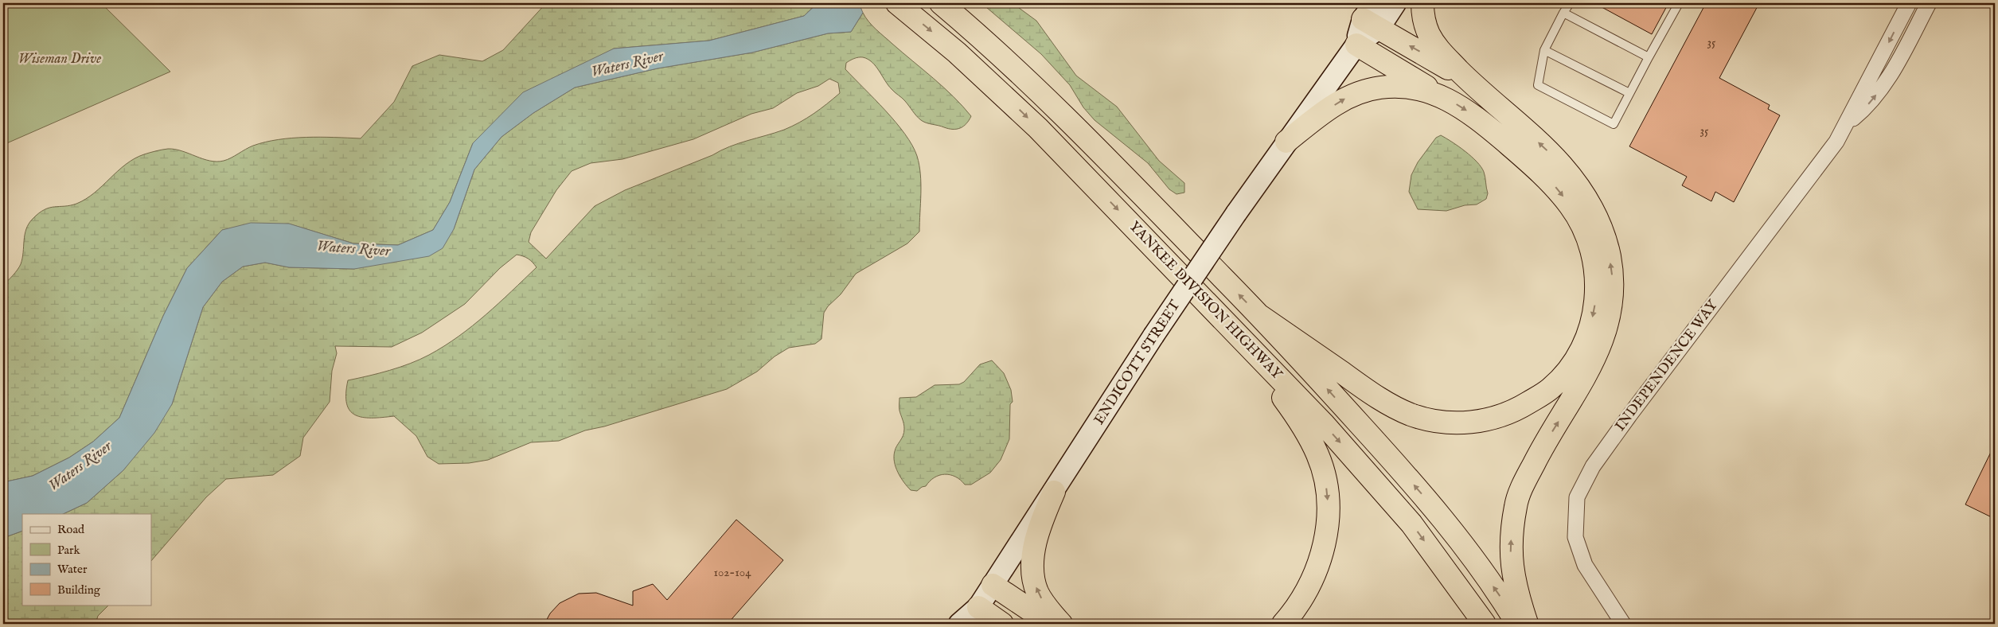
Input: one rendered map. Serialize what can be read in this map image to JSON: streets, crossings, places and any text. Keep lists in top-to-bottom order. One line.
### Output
{"streets":{"highway":["YANKEE DIVISION HIGHWAY"],"main road":["ENDICOTT STREET"],"street":["INDEPENDENCE WAY"]},"water":["Waters River"],"parks":["Wiseman Drive"],"house_numbers":["35","35","102-104"],"legend":["Road","Park","Water","Building"]}
